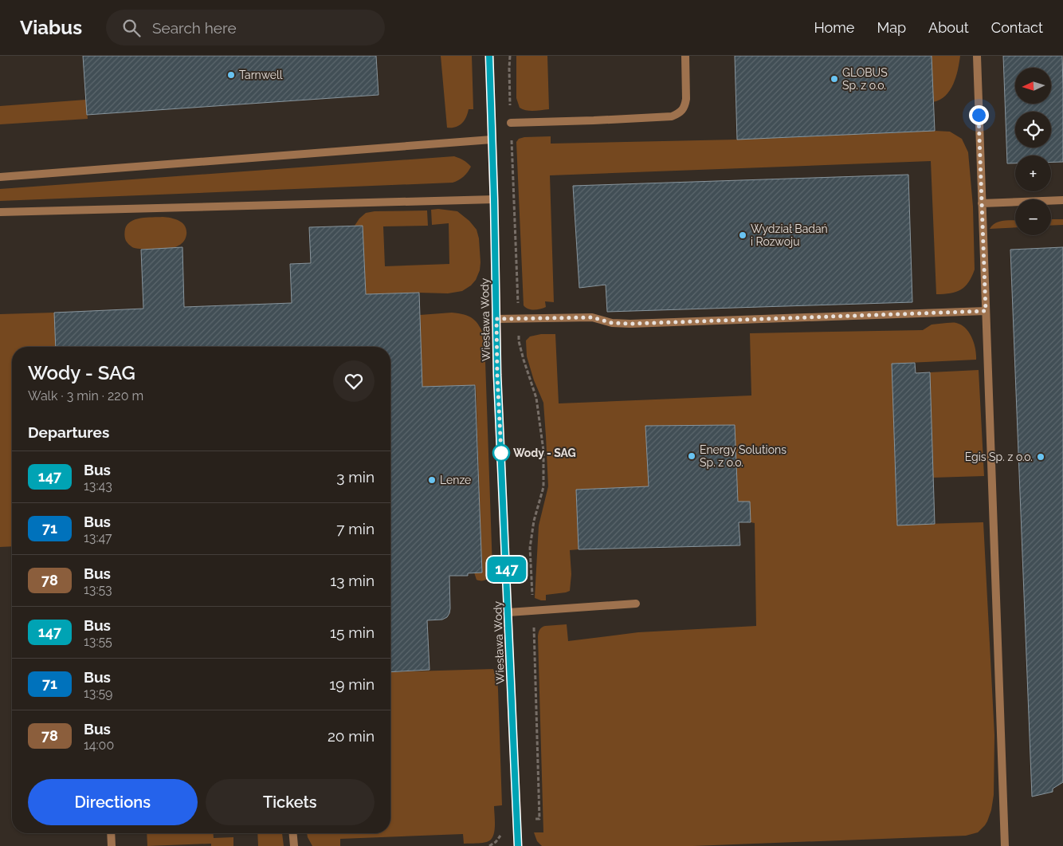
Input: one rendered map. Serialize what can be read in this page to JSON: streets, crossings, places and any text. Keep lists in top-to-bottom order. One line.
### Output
{"streets":{"street":["Wiesława Wody"]},"places":["Tarnwell","GLOBUS Sp. z o.o.","Wydział Badań i Rozwoju","Wody - SAG","Energy Solutions Sp. z o.o.","Egis Sp. z o.o.","Lenze"],"lines":["bus line 147"],"north":"left","page":{"header":"Viabus","search":"Search here","nav":["Home","Map","About","Contact"],"on_map":"147","map_buttons":["+","−"],"heading":[["Wody - SAG","Walk · 3 min · 220 m"],"Departures"],"list":[{"mark":"147","name":"Bus","note":"13:43","value":"3 min"},{"mark":"71","name":"Bus","note":"13:47","value":"7 min"},{"mark":"78","name":"Bus","note":"13:53","value":"13 min"},{"mark":"147","name":"Bus","note":"13:55","value":"15 min"},{"mark":"71","name":"Bus","note":"13:59","value":"19 min"},{"mark":"78","name":"Bus","note":"14:00","value":"20 min"}],"buttons":["Directions","Tickets"]}}
